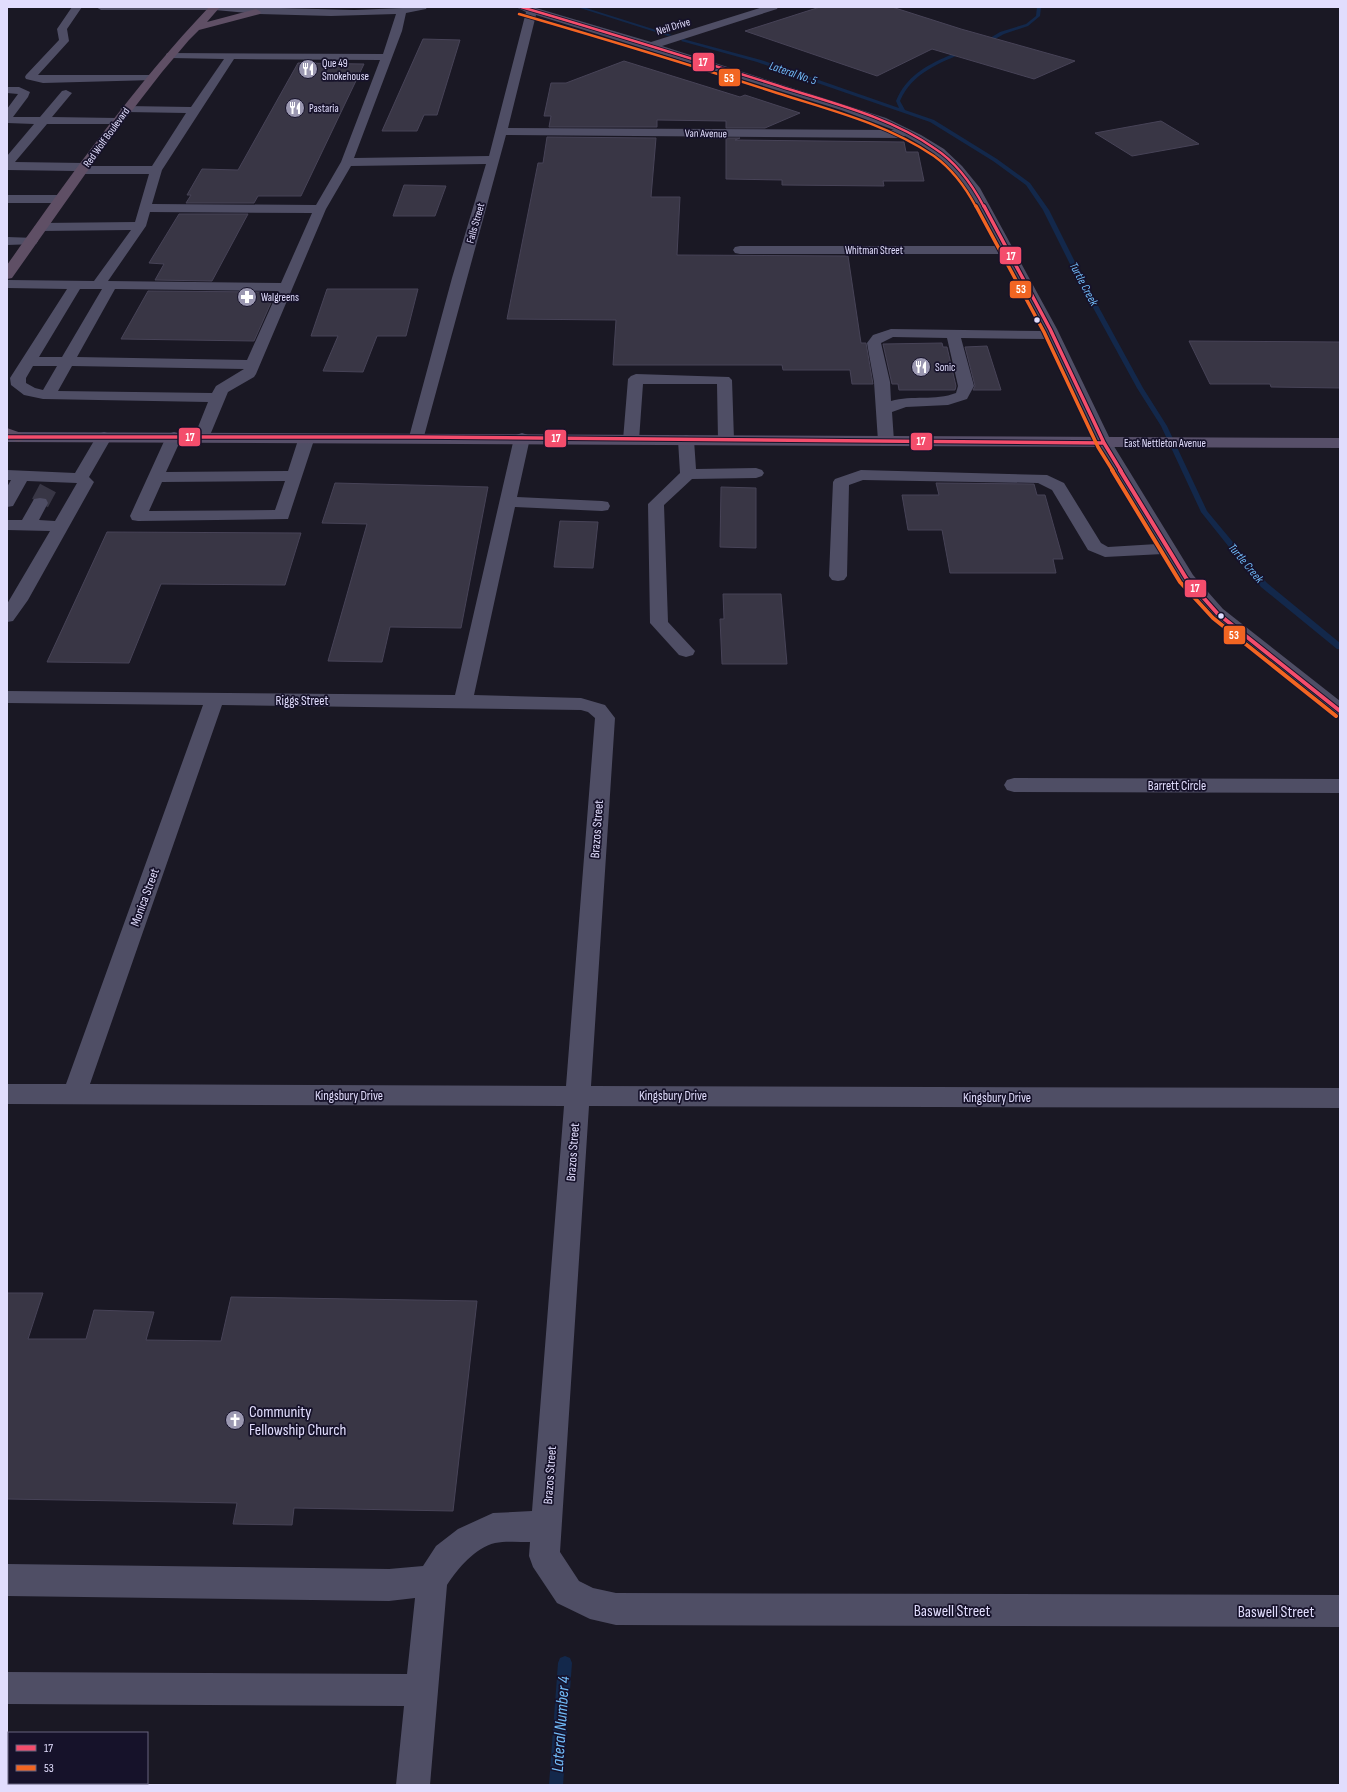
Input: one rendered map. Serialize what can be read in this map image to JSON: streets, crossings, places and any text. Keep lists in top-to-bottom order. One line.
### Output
{"streets":{"highway":["Red Wolf Boulevard"],"main road":["East Nettleton Avenue"],"street":["Neil Drive","Van Avenue","Falls Street","Whitman Street","Riggs Street","Barrett Circle","Brazos Street","Monica Street","Kingsbury Drive","Baswell Street"]},"crossings":[["Van Avenue","Falls Street"],["Falls Street","East Nettleton Avenue"],["Riggs Street","Brazos Street"],["Riggs Street","Monica Street"],["Brazos Street","Kingsbury Drive"],["Brazos Street","Baswell Street"],["Monica Street","Kingsbury Drive"]],"water":["Lateral No. 5","Turtle Creek","Lateral Number 4"],"places":{"restaurant":["Que 49 Smokehouse","Pastaria","Sonic"],"pharmacy":["Walgreens"],"church":["Community Fellowship Church"]},"lines":["transit line 17","transit line 53"],"legend":["17","53"]}
